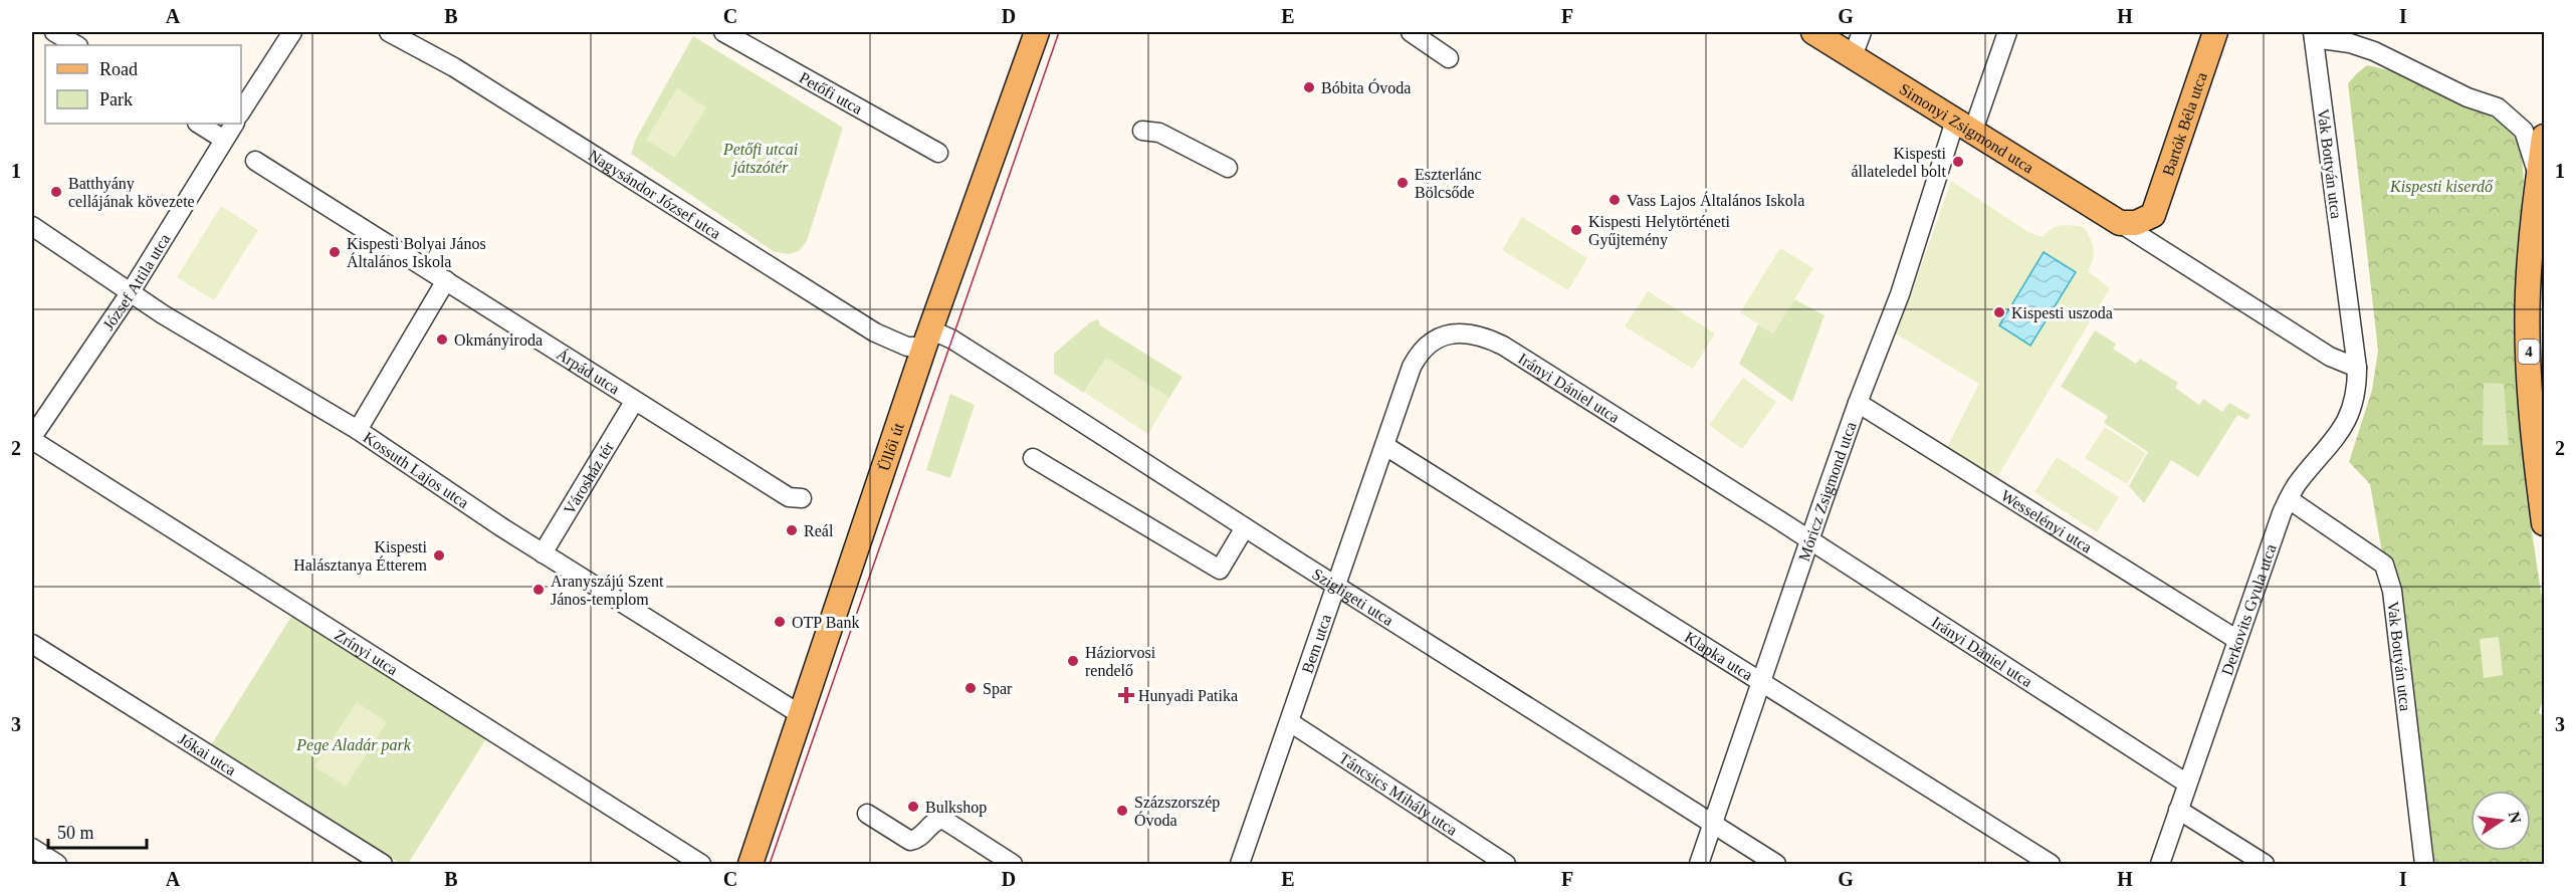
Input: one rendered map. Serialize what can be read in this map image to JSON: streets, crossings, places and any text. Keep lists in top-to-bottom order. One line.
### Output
{"streets":{"main road":["Bartók Béla utca","Simonyi Zsigmond utca","4","Üllői út"],"street":["Petőfi utca","Vak Bottyán utca","Nagysándor József utca","József Attila utca","Árpád utca","Irányi Dániel utca","Kossuth Lajos utca","Városház tér","Móricz Zsigmond utca","Wesselényi utca","Szigligeti utca","Derkovits Gyula utca","Bem utca","Zrínyi utca","Klapka utca","Jókai utca","Táncsics Mihály utca"]},"crossings":[["Bartók Béla utca","Simonyi Zsigmond utca"],["Simonyi Zsigmond utca","Vak Bottyán utca"],["Simonyi Zsigmond utca","Móricz Zsigmond utca"],["Simonyi Zsigmond utca","Derkovits Gyula utca"],["Vak Bottyán utca","Derkovits Gyula utca"],["Nagysándor József utca","Üllői út"],["Nagysándor József utca","Szigligeti utca"],["József Attila utca","Kossuth Lajos utca"],["József Attila utca","Zrínyi utca"],["Árpád utca","Városház tér"],["Irányi Dániel utca","Móricz Zsigmond utca"],["Irányi Dániel utca","Derkovits Gyula utca"],["Irányi Dániel utca","Bem utca"],["Üllői út","Kossuth Lajos utca"],["Üllői út","Szigligeti utca"],["Kossuth Lajos utca","Városház tér"],["Móricz Zsigmond utca","Wesselényi utca"],["Móricz Zsigmond utca","Szigligeti utca"],["Móricz Zsigmond utca","Klapka utca"],["Wesselényi utca","Derkovits Gyula utca"],["Szigligeti utca","Bem utca"],["Bem utca","Klapka utca"],["Bem utca","Táncsics Mihály utca"]],"parks":["Petőfi utcai játszótér","Kispesti kiserdő","Pege Aladár park"],"places":{"other":["Bóbita Óvoda","Kispesti állateledel bolt","Eszterlánc Bölcsőde","Batthyány cellájának kövezete","Vass Lajos Általános Iskola","Kispesti Helytörténeti Gyűjtemény","Kispesti Bolyai János Általános Iskola","Kispesti uszoda","Okmányiroda","Reál","Kispesti Halásztanya Étterem","Aranyszájú Szent János-templom","OTP Bank","Háziorvosi rendelő","Spar","Bulkshop","Százszorszép Óvoda"],"health":["Hunyadi Patika"]},"legend":["Road","Park"],"scale_bar":"50 m","north":"right","grid":{"columns":["A","B","C","D","E","F","G","H","I"],"rows":["1","2","3"]}}
